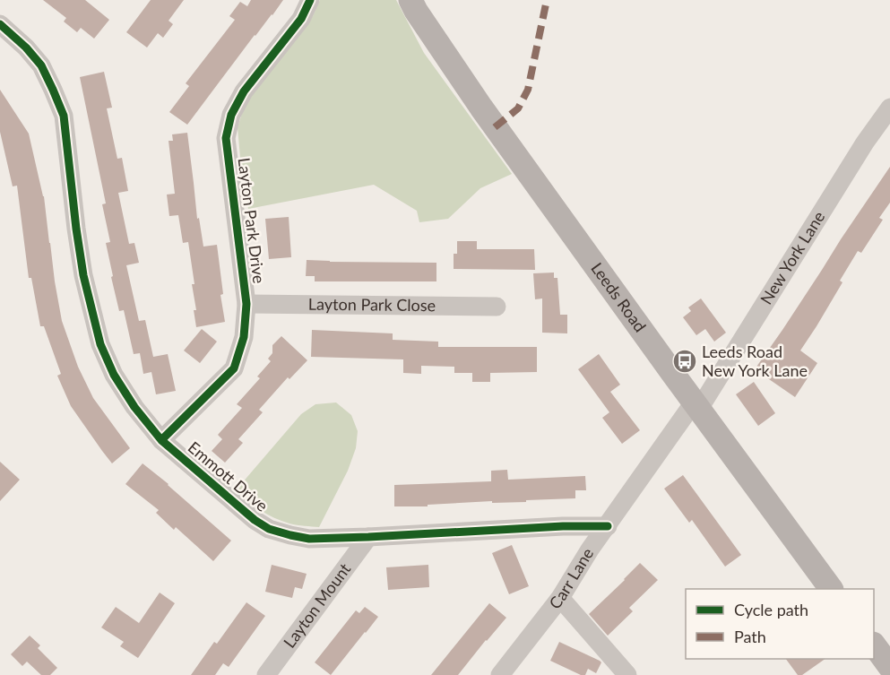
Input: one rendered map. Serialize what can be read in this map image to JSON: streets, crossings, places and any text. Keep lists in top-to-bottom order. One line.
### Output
{"streets":{"main road":["Leeds Road"],"street":["Layton Park Drive","New York Lane","Layton Park Close","Emmott Drive","Carr Lane","Layton Mount"]},"crossings":[["Layton Park Drive","Layton Park Close"],["Layton Park Drive","Emmott Drive"],["New York Lane","Leeds Road"],["New York Lane","Carr Lane"],["Leeds Road","Carr Lane"],["Emmott Drive","Carr Lane"],["Emmott Drive","Layton Mount"]],"places":{"bus stop":["Leeds Road New York Lane"]},"legend":["Cycle path","Path"]}
